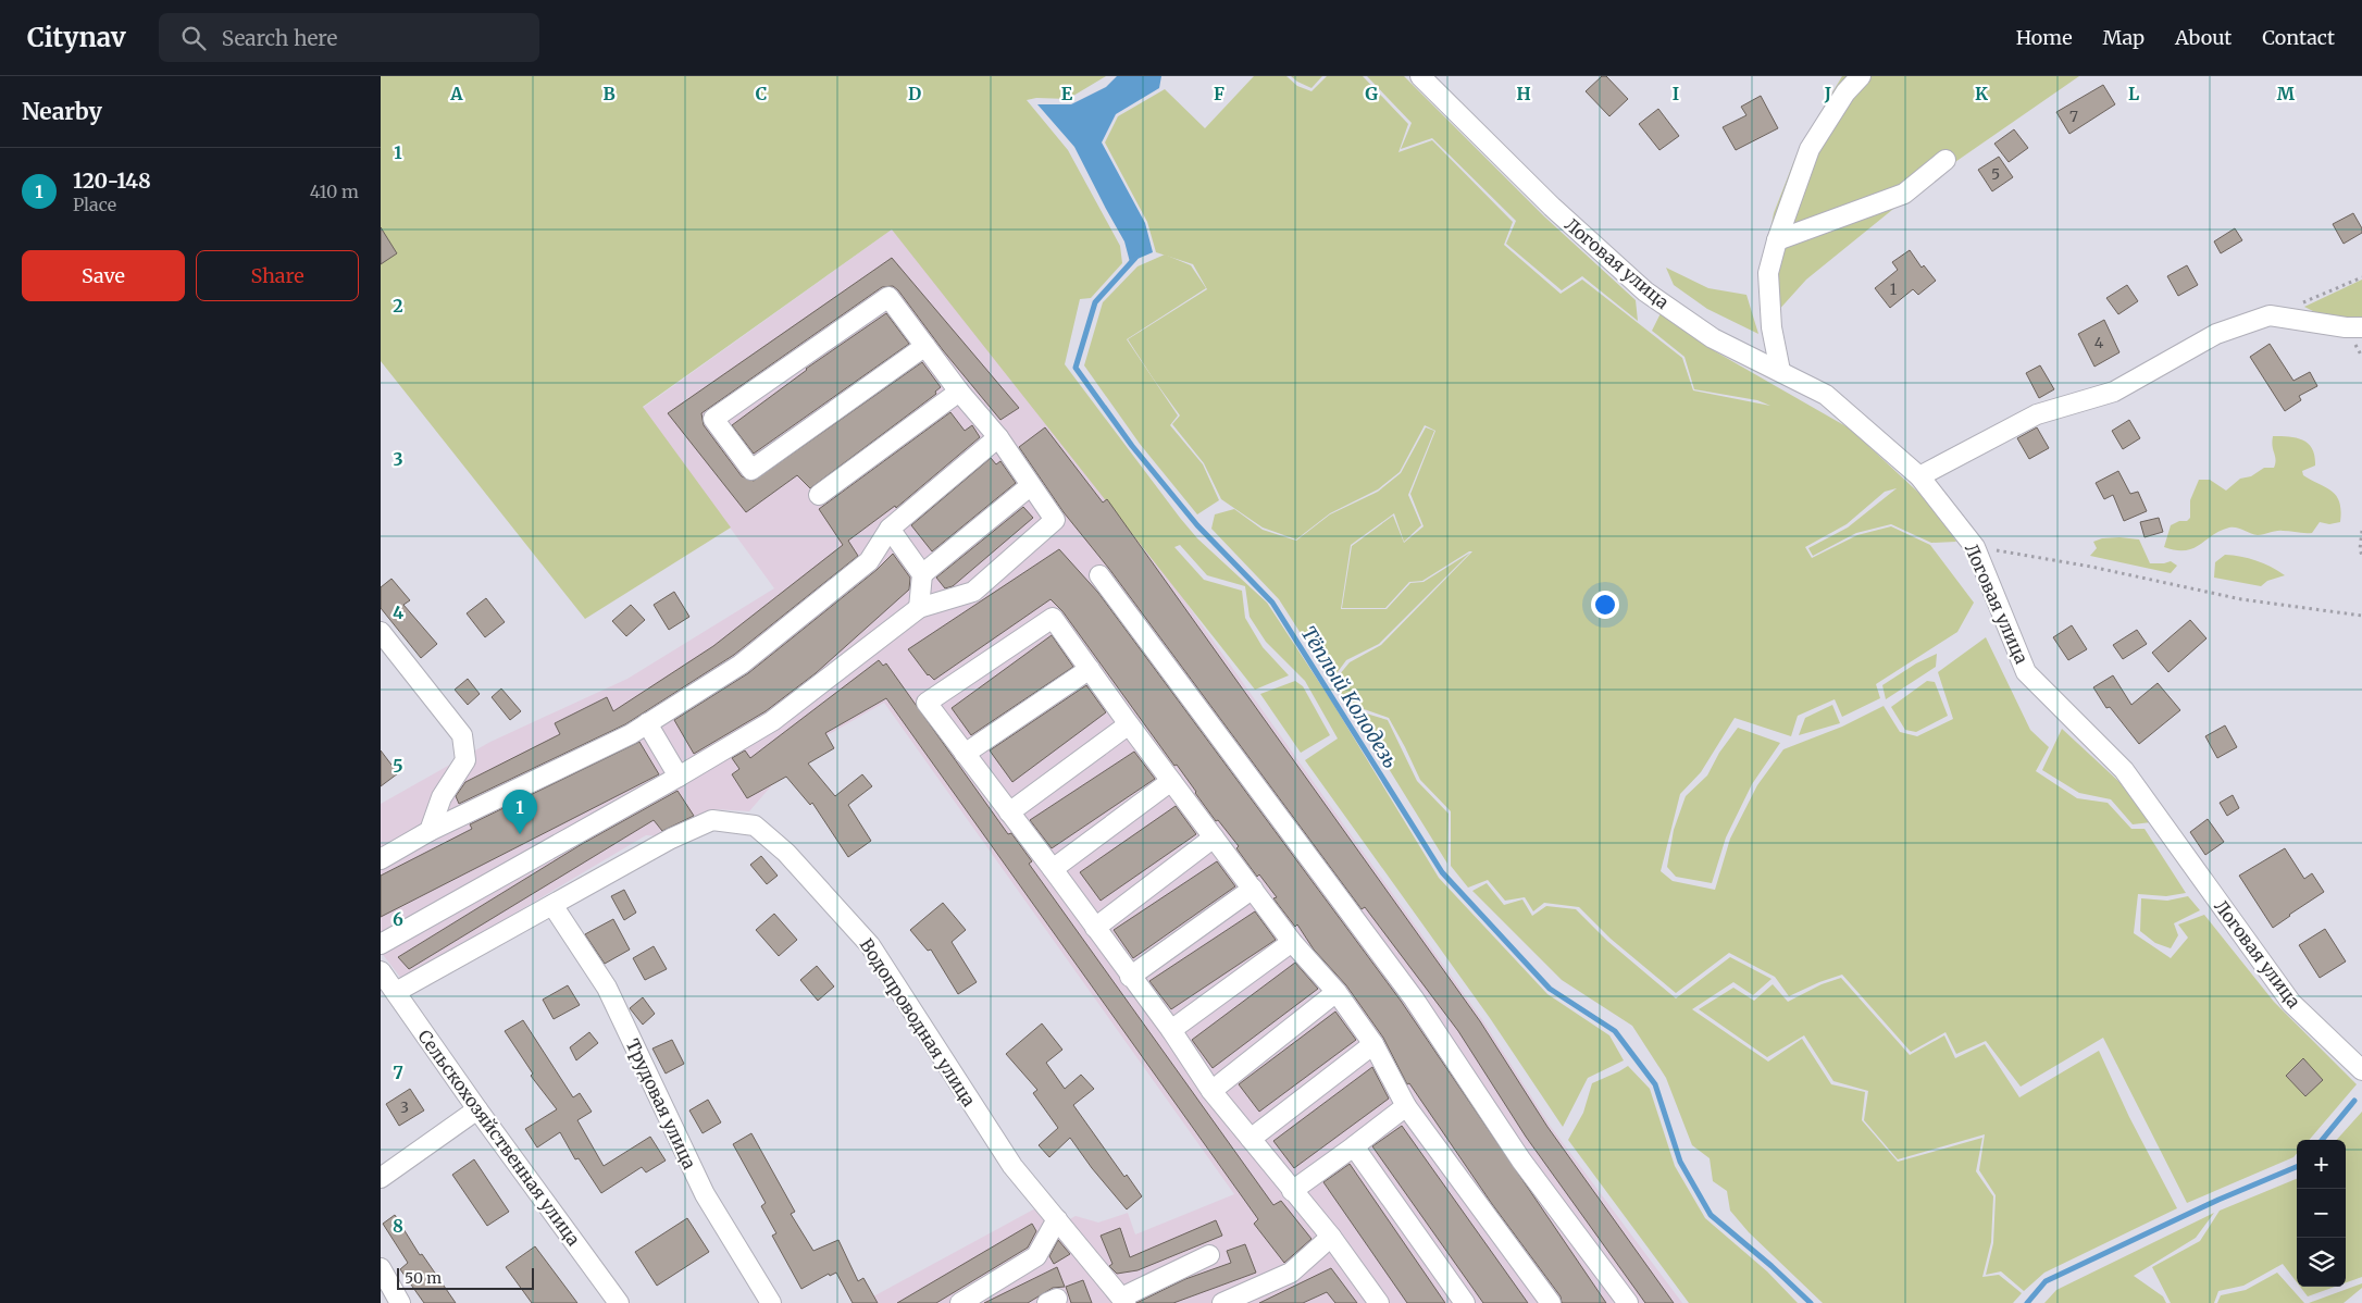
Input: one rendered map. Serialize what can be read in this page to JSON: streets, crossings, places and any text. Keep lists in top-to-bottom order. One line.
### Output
{"streets":{"street":["Логовая улица","Водопроводная улица","Трудовая улица","Сельскохозяйственная улица"]},"crossings":[["Водопроводная улица","Трудовая улица"],["Водопроводная улица","Сельскохозяйственная улица"]],"water":["Тёплый Колодезь"],"house_numbers":["7","5","1","4","3"],"scale_bar":"50 m","page":{"header":"Citynav","search":"Search here","nav":["Home","Map","About","Contact"],"heading":"Nearby","list":[{"mark":"1","name":"120-148","note":"Place","value":"410 m"}],"buttons":["Save","Share"],"pins":"1","map_buttons":["+","−"],"scale":"50 m"},"grid":{"columns":["A","B","C","D","E","F","G","H","I","J","K","L","M"],"rows":["1","2","3","4","5","6","7","8"]}}
